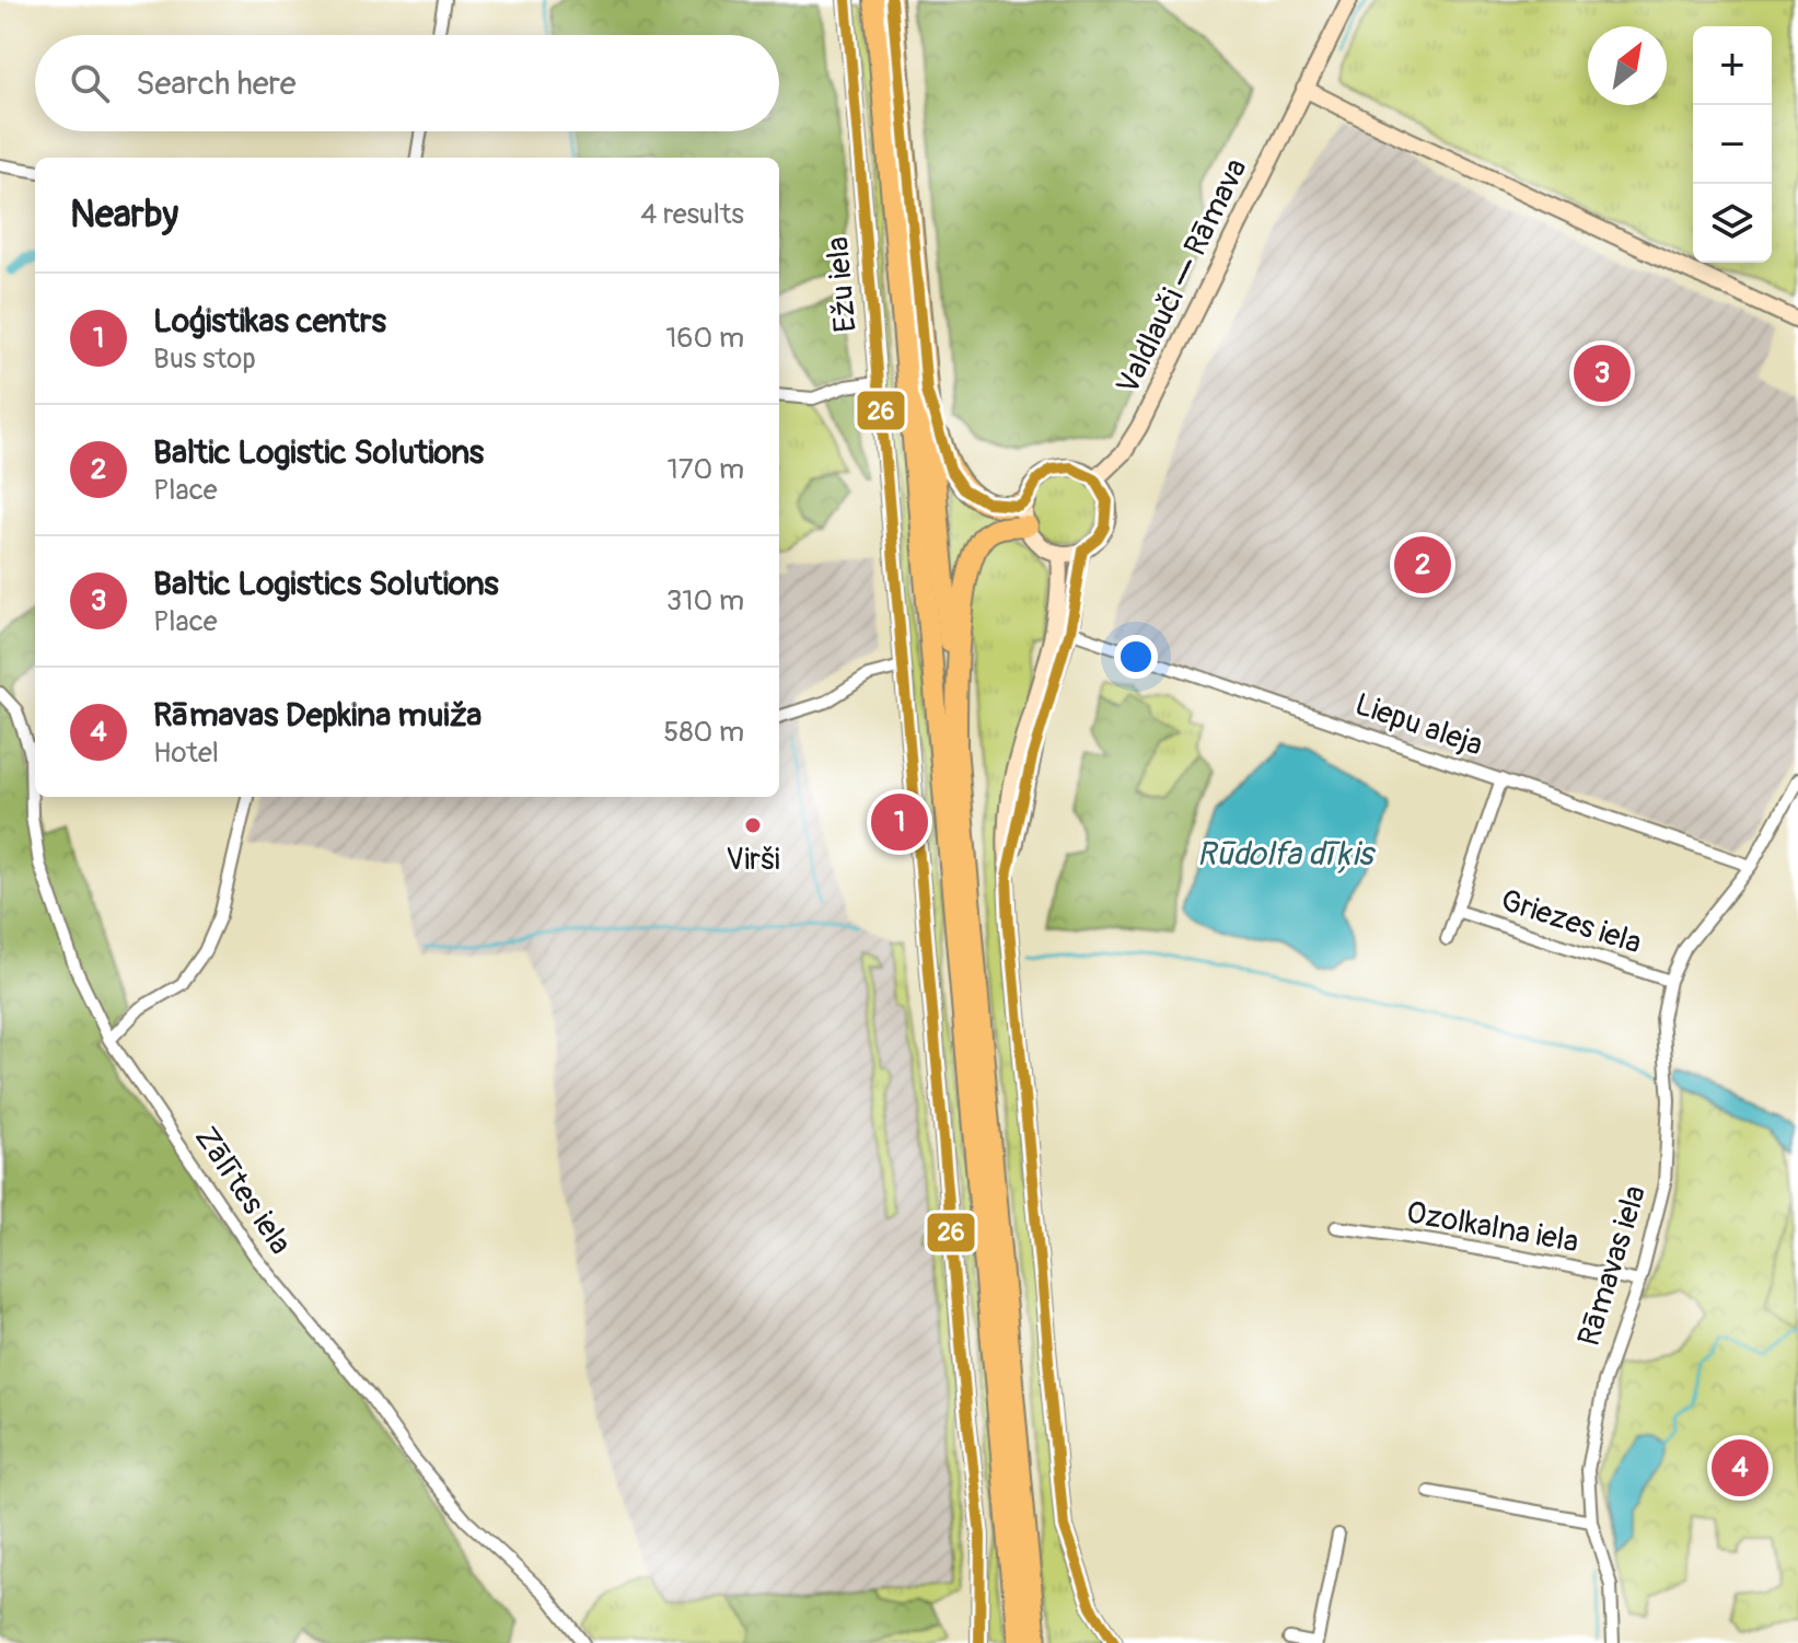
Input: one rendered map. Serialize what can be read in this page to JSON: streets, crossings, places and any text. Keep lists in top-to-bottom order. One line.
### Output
{"streets":{"main road":["Valdlauči — Rāmava","Ežu iela"],"street":["Liepu aleja","Griezes iela","Zālītes iela","Ozolkalna iela","Rāmavas iela"]},"crossings":[["Liepu aleja","Griezes iela"],["Liepu aleja","Rāmavas iela"],["Griezes iela","Rāmavas iela"],["Ozolkalna iela","Rāmavas iela"]],"water":["Rūdolfa dīķis"],"places":["Virši"],"lines":["transit line 26"],"north":"top right","page":{"map_buttons":["+","−"],"search":"Search here","heading":["Nearby","4 results"],"list":[{"mark":"1","name":"Loģistikas centrs","note":"Bus stop","value":"160 m"},{"mark":"2","name":"Baltic Logistic Solutions","note":"Place","value":"170 m"},{"mark":"3","name":"Baltic Logistics Solutions","note":"Place","value":"310 m"},{"mark":"4","name":"Rāmavas Depkina muiža","note":"Hotel","value":"580 m"}],"pins":["3","2","1","4"]}}
